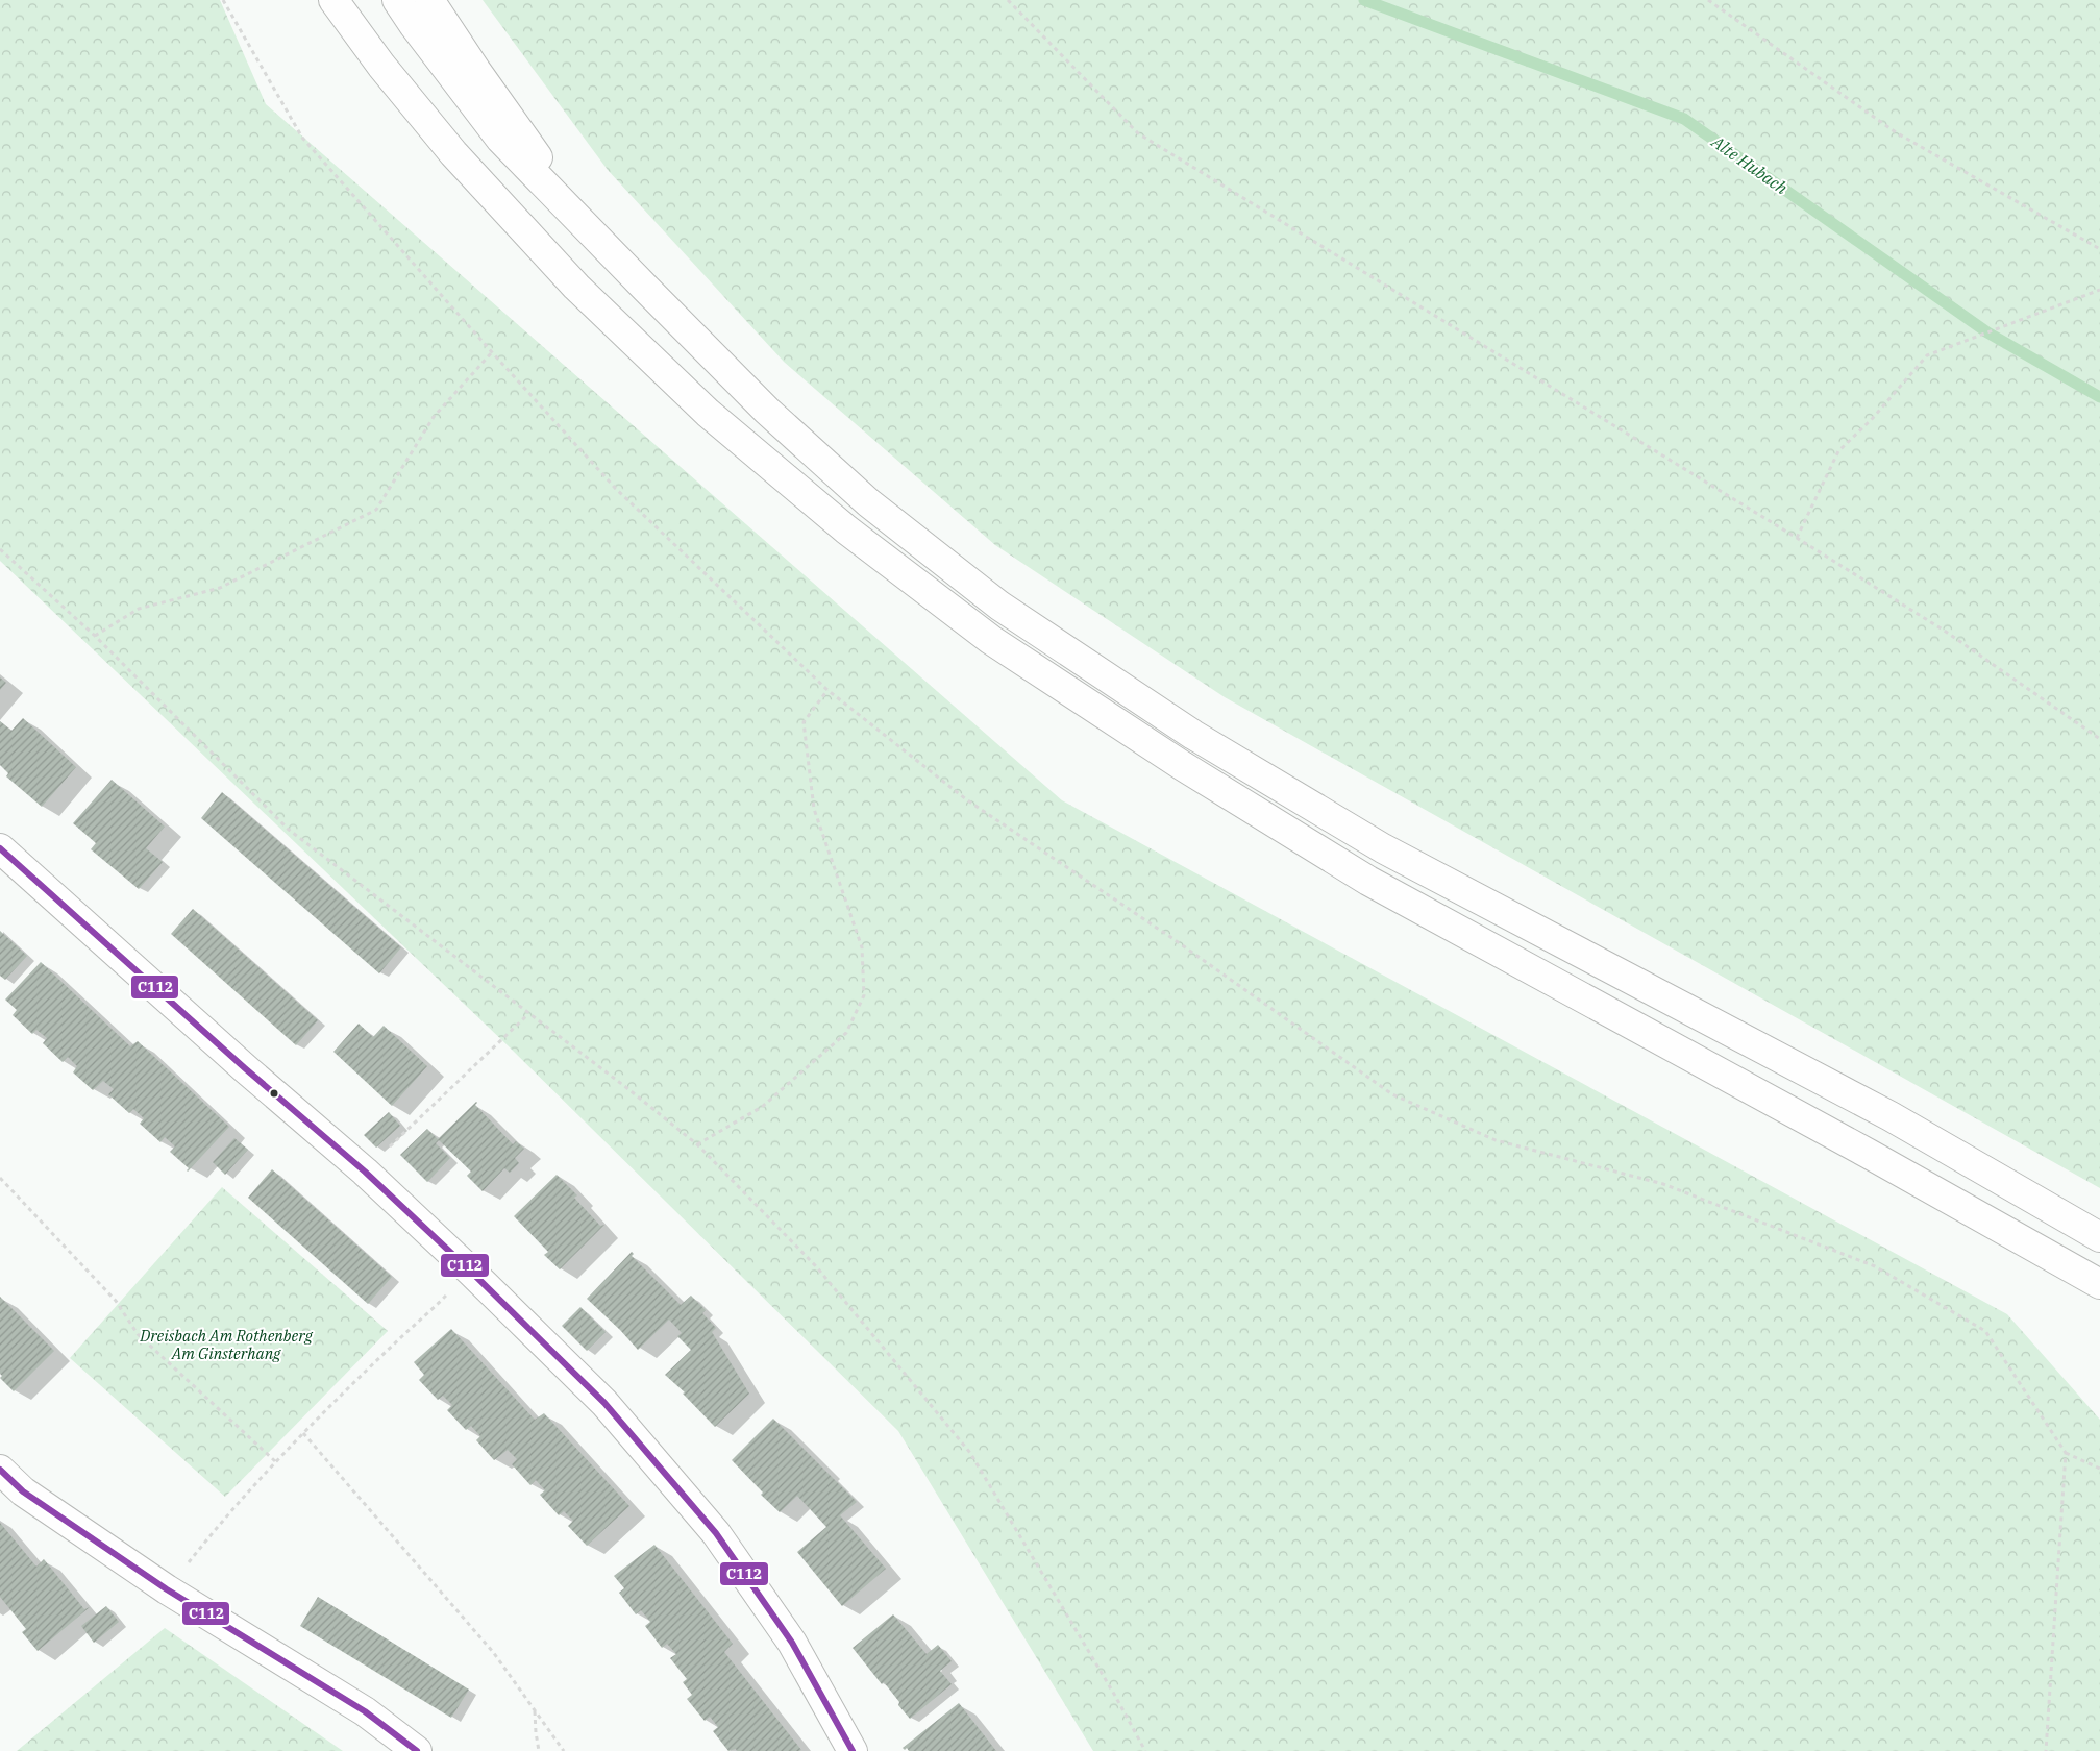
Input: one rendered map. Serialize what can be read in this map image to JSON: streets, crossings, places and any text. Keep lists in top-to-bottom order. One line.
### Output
{"water":["Alte Hubach"],"parks":["Dreisbach Am Rothenberg Am Ginsterhang"],"lines":["transit line C112"]}
